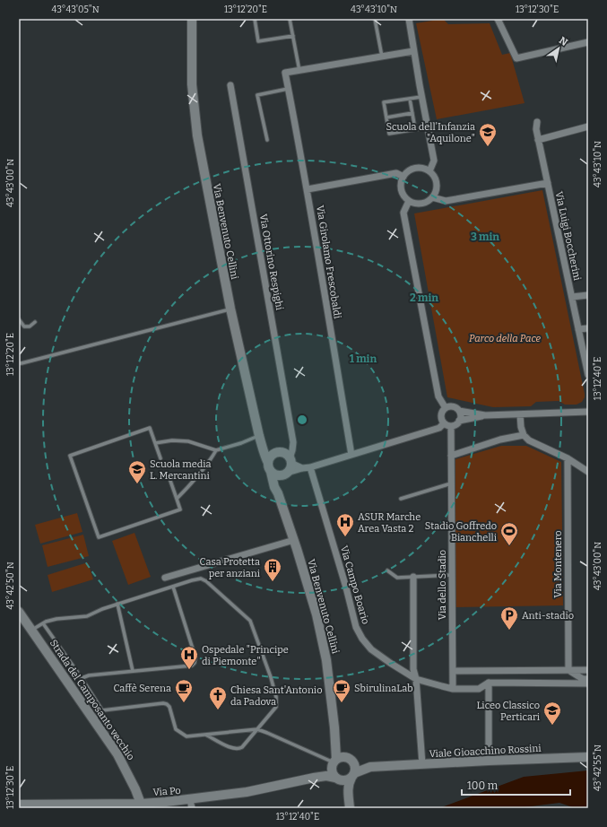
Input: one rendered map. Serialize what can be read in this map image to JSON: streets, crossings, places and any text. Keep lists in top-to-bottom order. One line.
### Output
{"streets":{"street":["Via Benvenuto Cellini","Via Luigi Boccherini","Via Ottorino Respighi","Via Girolamo Frescobaldi","Via Montenero","Via Campo Boario","Via dello Stadio","Strada del Camposanto vecchio","Viale Gioacchino Rossini","Via Po"]},"crossings":[["Via Benvenuto Cellini","Via Ottorino Respighi"],["Via Benvenuto Cellini","Viale Gioacchino Rossini"],["Via Benvenuto Cellini","Via Po"],["Via Campo Boario","Via dello Stadio"],["Strada del Camposanto vecchio","Via Po"],["Viale Gioacchino Rossini","Via Po"]],"parks":["Parco della Pace"],"places":{"school or university":["Scuola dell'Infanzia \"Aquilone\"","Scuola media L. Mercantini","Liceo Classico Perticari"],"hospital":["ASUR Marche Area Vasta 2","Ospedale \"Principe di Piemonte\""],"sports":["Stadio Goffredo Bianchelli"],"building":["Casa Protetta per anziani"],"parking":["Anti-stadio"],"cafe":["Caffè Serena","SbirulinaLab"],"church":["Chiesa Sant'Antonio da Padova"]},"scale_bar":"100 m","north":"top right","coordinates":["43°43'05\"N","13°12'20\"E","43°43'10\"N","13°12'30\"E","43°43'00\"N","13°12'40\"E","43°42'50\"N","43°42'55\"N"],"rings":["3 min","2 min","1 min"]}
